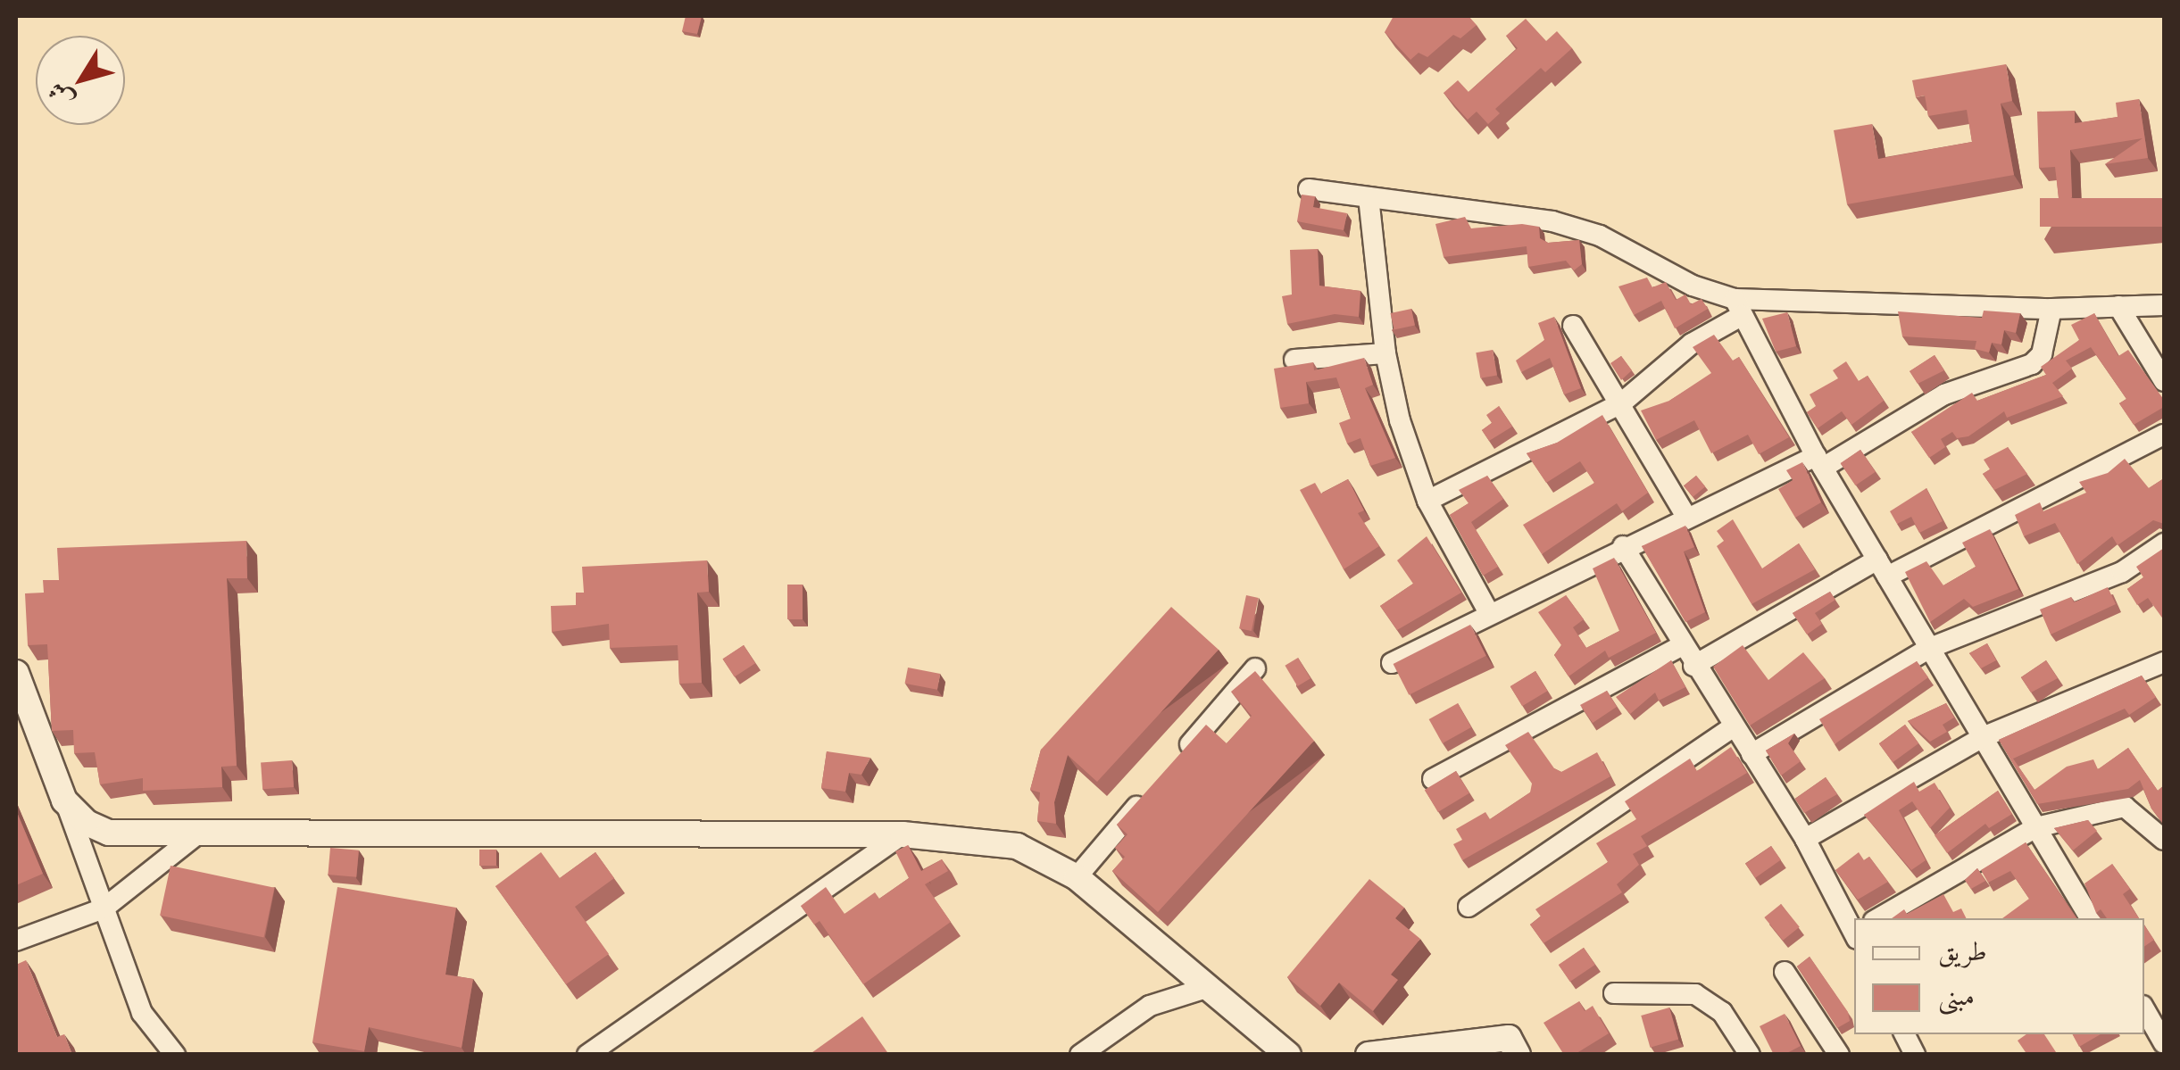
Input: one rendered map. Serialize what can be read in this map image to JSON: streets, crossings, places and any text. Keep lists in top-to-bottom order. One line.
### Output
{"legend":["طريق","مبنى"],"north":"bottom left"}
